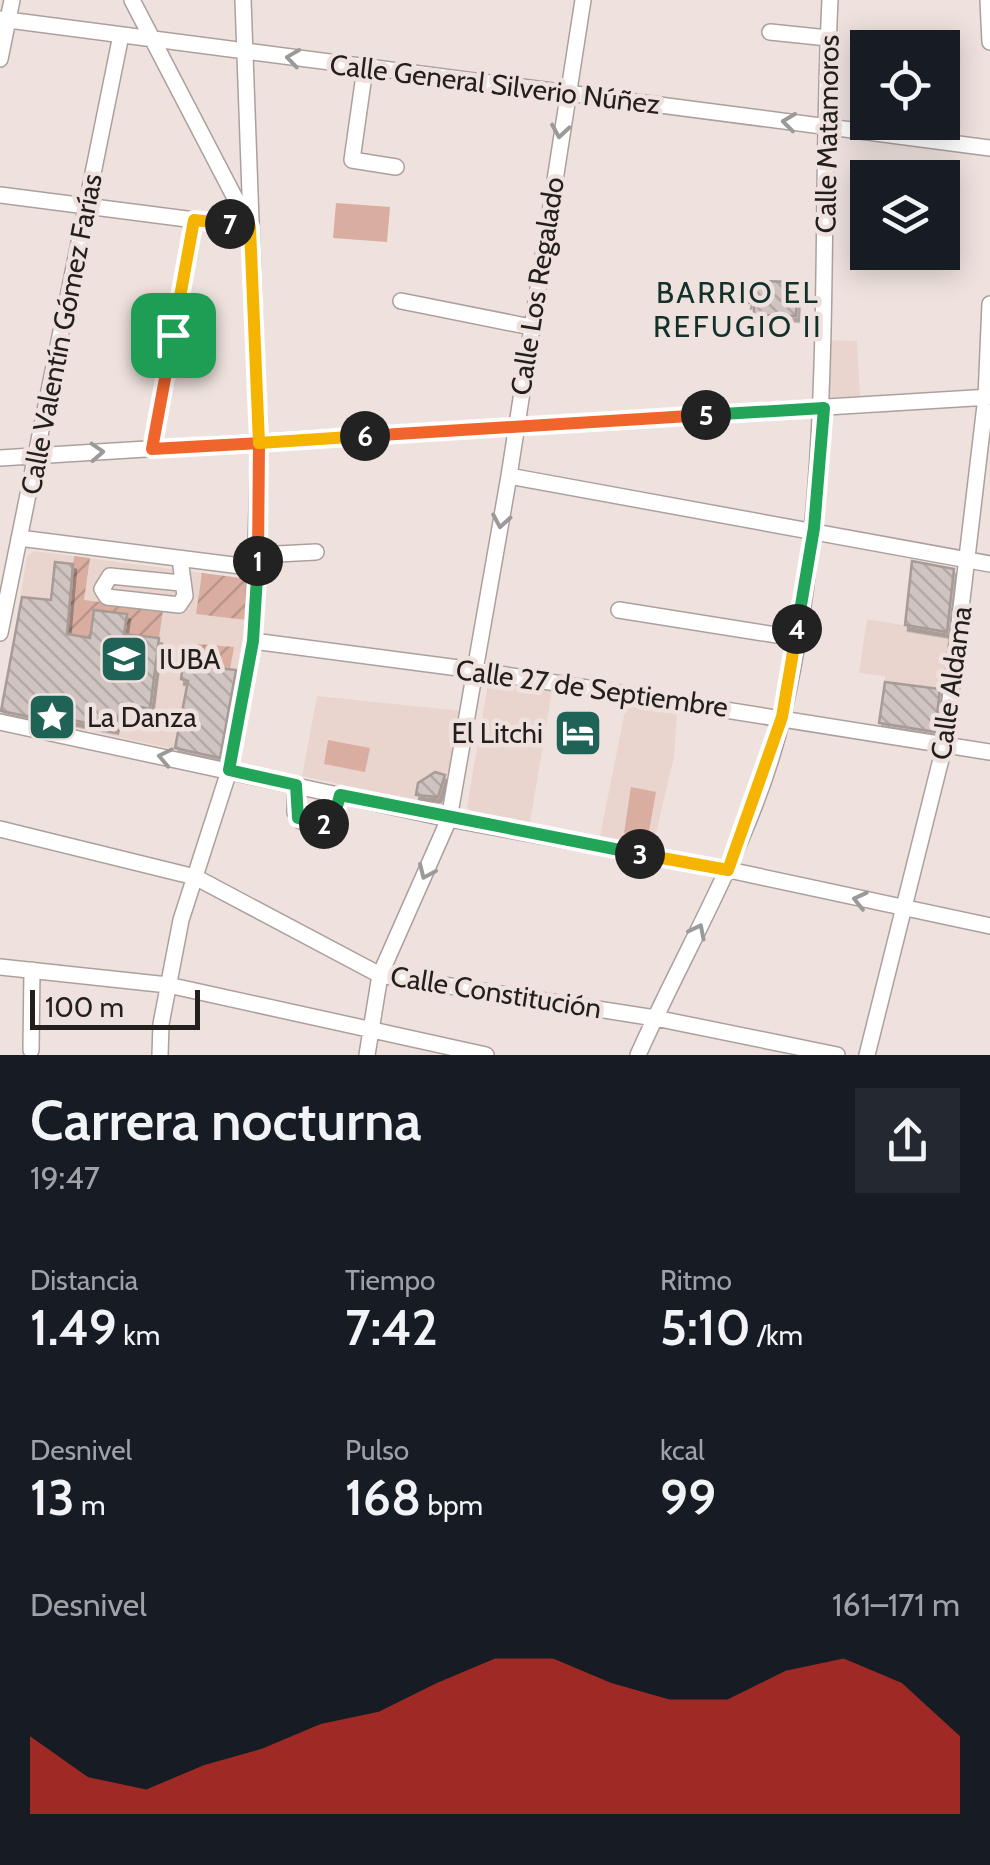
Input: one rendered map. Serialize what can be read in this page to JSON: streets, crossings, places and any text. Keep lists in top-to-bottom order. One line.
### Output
{"streets":{"street":["Calle General Silverio Núñez","Calle Matamoros","Calle Los Regalado","Calle Valentín Gómez Farías","Calle Aldama","Calle 27 de Septiembre","Calle Constitución"]},"crossings":[["Calle General Silverio Núñez","Calle Matamoros"],["Calle General Silverio Núñez","Calle Los Regalado"],["Calle General Silverio Núñez","Calle Valentín Gómez Farías"],["Calle Matamoros","Calle 27 de Septiembre"],["Calle Matamoros","Calle Constitución"],["Calle Los Regalado","Calle 27 de Septiembre"],["Calle Los Regalado","Calle Constitución"],["Calle Aldama","Calle 27 de Septiembre"]],"one_way":["Calle General Silverio Núñez","Calle Los Regalado"],"districts":["BARRIO EL REFUGIO II"],"places":{"school or university":["IUBA"],"place":["La Danza"],"hotel":["El Litchi"]},"scale_bar":"100 m","page":{"pins":["7","5","6","1","4","2","3"],"scale":"100 m","heading":["Carrera nocturna","19:47"],"stats":[["Distancia","1.49 km"],["Tiempo","7:42"],["Ritmo","5:10 /km"],["Desnivel","13 m"],["Pulso","168 bpm"],["kcal","99"]],"chart":["Desnivel","161–171 m"]}}
